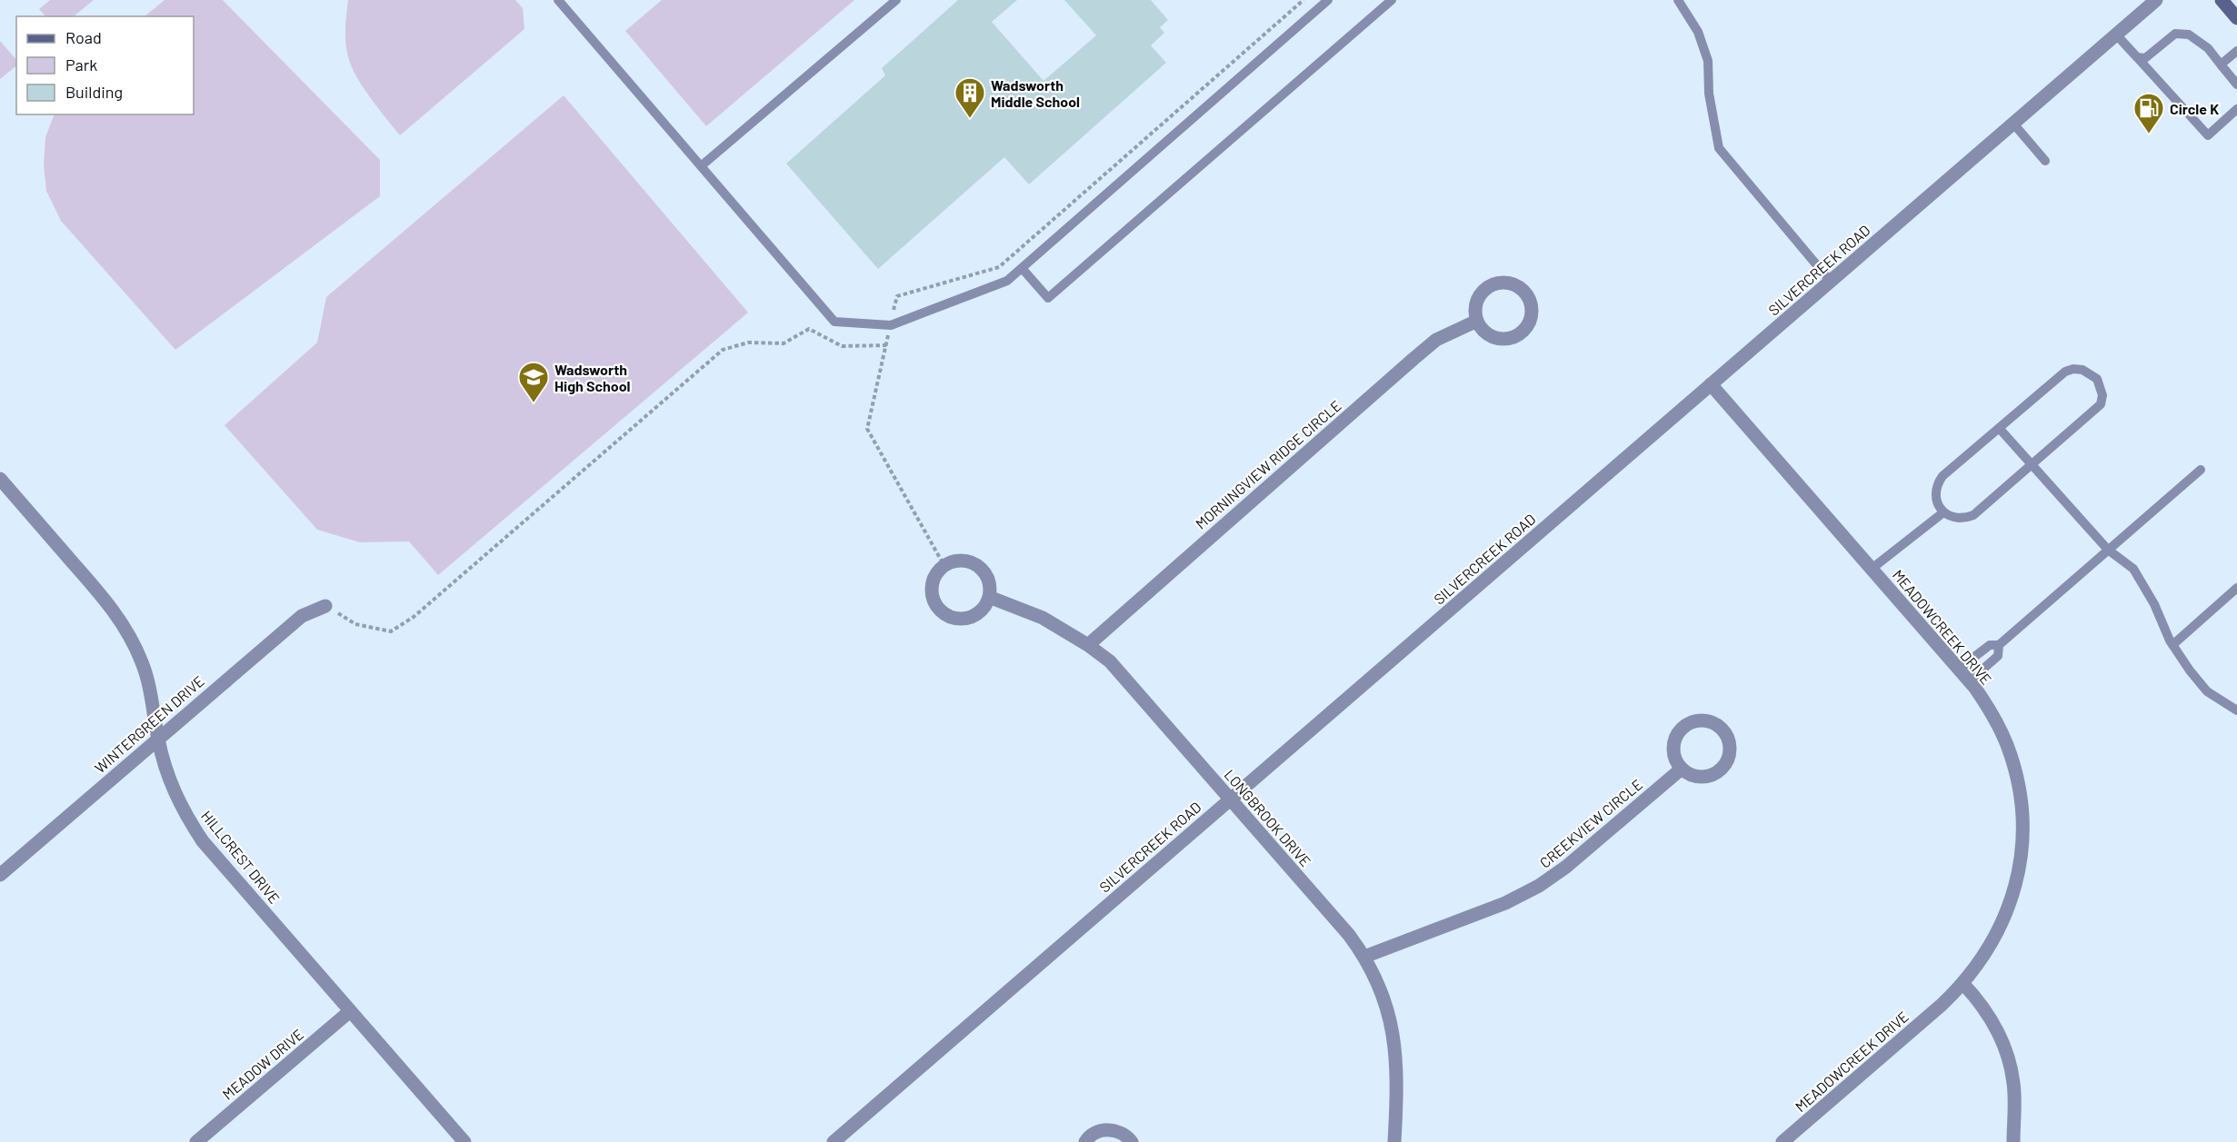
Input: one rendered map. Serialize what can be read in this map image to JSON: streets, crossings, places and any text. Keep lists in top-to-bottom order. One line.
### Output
{"streets":{"street":["SILVERCREEK ROAD","MORNINGVIEW RIDGE CIRCLE","MEADOWCREEK DRIVE","WINTERGREEN DRIVE","LONGBROOK DRIVE","CREEKVIEW CIRCLE","HILLCREST DRIVE","MEADOW DRIVE"]},"crossings":[["SILVERCREEK ROAD","MEADOWCREEK DRIVE"],["SILVERCREEK ROAD","LONGBROOK DRIVE"],["MORNINGVIEW RIDGE CIRCLE","LONGBROOK DRIVE"],["WINTERGREEN DRIVE","HILLCREST DRIVE"],["LONGBROOK DRIVE","CREEKVIEW CIRCLE"],["HILLCREST DRIVE","MEADOW DRIVE"]],"places":{"building":["Wadsworth Middle School"],"fuel station":["Circle K"],"school or university":["Wadsworth High School"]},"legend":["Road","Park","Building"]}
